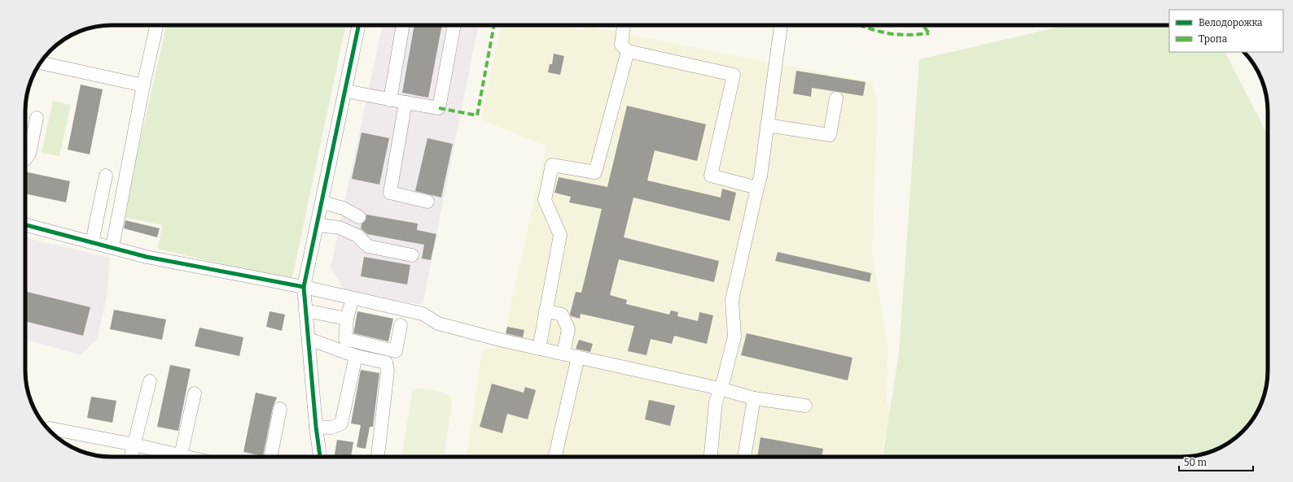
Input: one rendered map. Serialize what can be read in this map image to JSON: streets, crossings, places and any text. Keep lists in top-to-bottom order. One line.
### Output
{"legend":["Велодорожка","Тропа"],"scale_bar":"50 m"}
